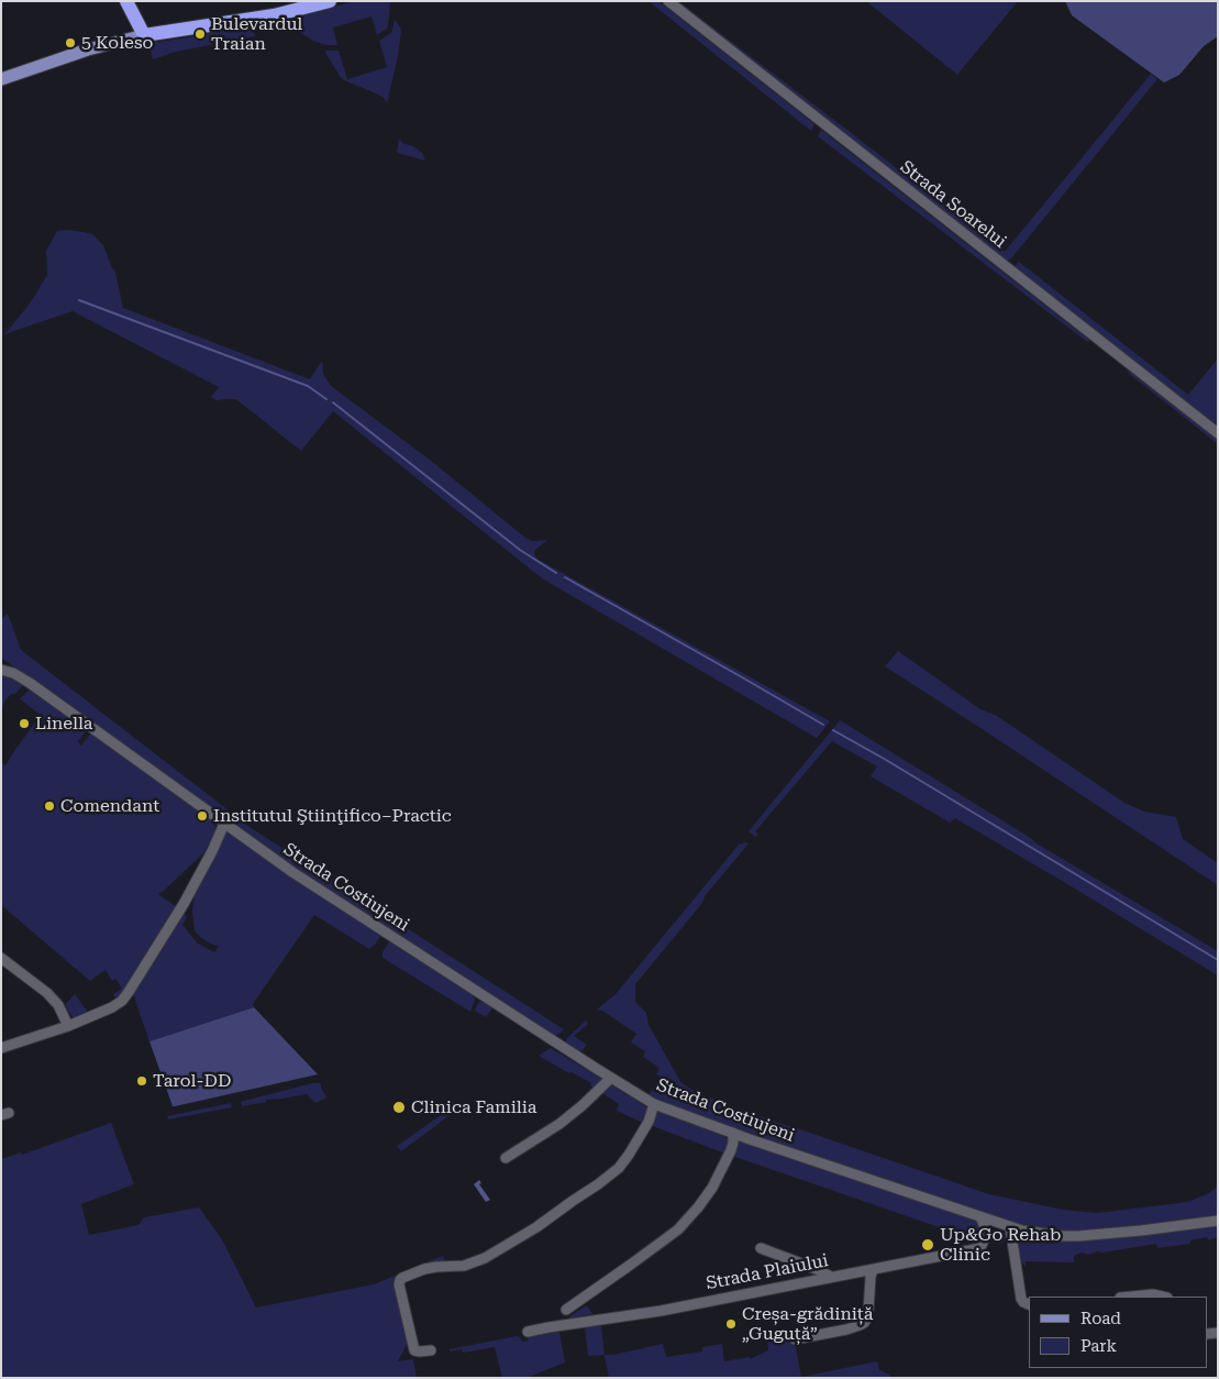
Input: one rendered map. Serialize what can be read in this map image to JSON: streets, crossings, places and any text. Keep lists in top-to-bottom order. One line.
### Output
{"streets":{"street":["Strada Soarelui","Strada Costiujeni","Strada Plaiului"]},"crossings":[["Strada Costiujeni","Strada Plaiului"]],"places":["Bulevardul Traian","5 Koleso","Linella","Comendant","Institutul Ştiinţifico–Practic","Tarol-DD","Clinica Familia","Up&Go Rehab Clinic","Creșa-grădiniță „Guguță”"],"legend":["Road","Park"]}
